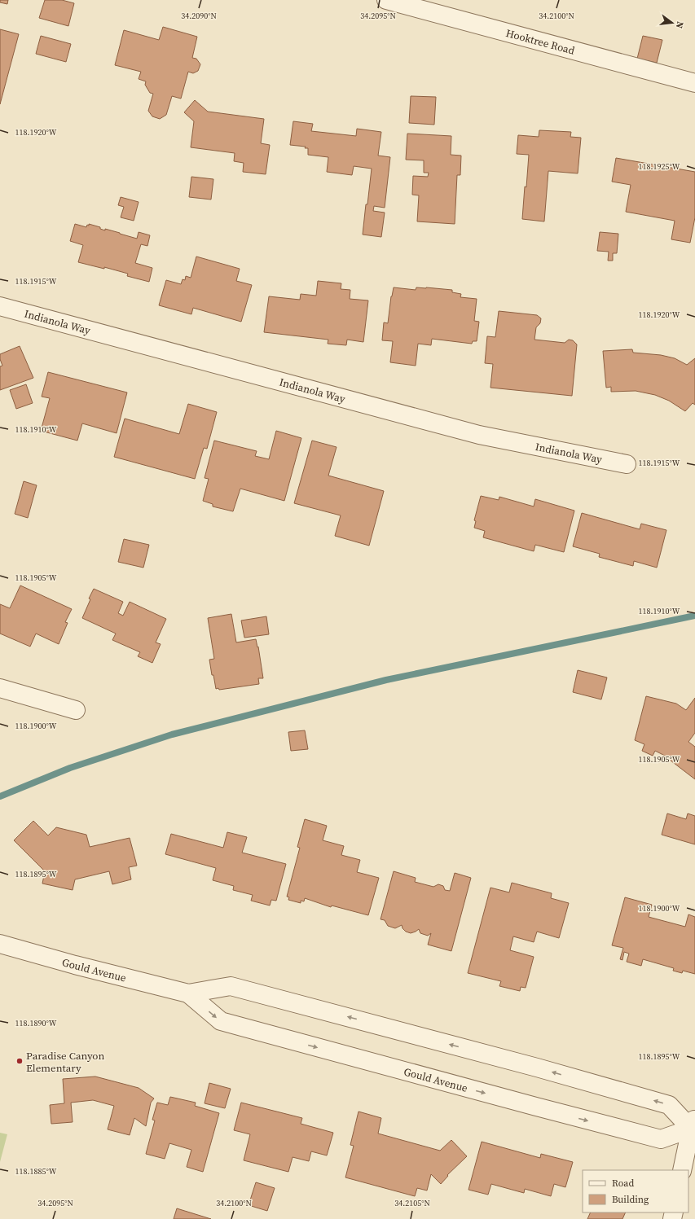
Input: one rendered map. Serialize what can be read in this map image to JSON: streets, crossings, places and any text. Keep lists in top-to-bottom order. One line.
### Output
{"streets":{"street":["Hooktree Road","Indianola Way","Gould Avenue"]},"places":["Paradise Canyon Elementary"],"legend":["Road","Building"],"north":"right","coordinates":["34.2090°N","34.2095°N","34.2100°N","118.1920°W","118.1925°W","118.1915°W","118.1910°W","118.1905°W","118.1900°W","118.1895°W","118.1890°W","118.1885°W","34.2105°N"]}
